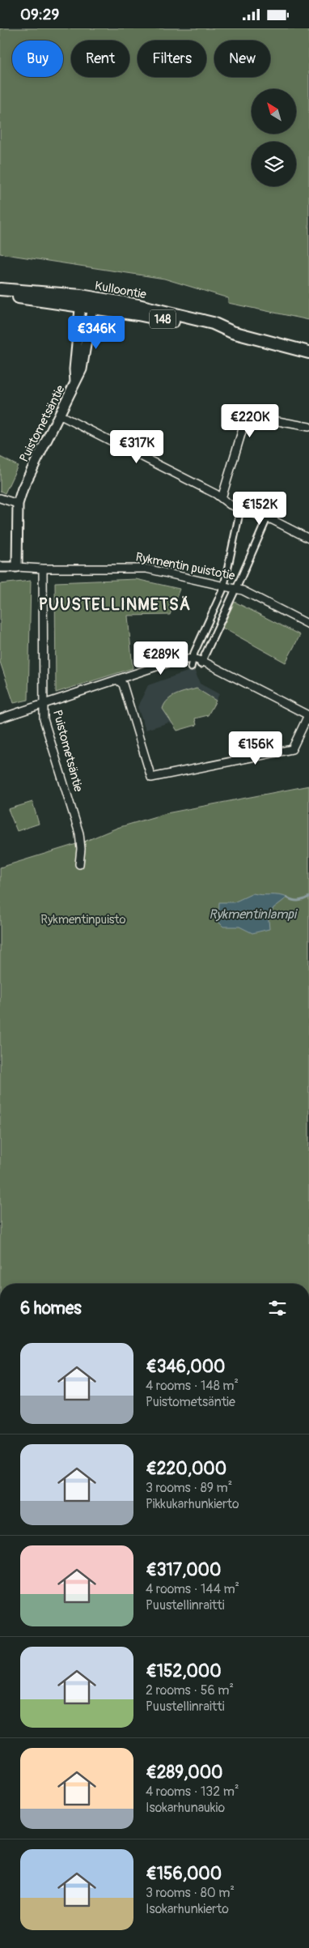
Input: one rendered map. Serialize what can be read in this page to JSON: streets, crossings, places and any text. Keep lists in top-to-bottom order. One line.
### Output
{"streets":{"main road":["Kulloontie","148"],"street":["Puistometsäntie","Rykmentin puistotie"]},"crossings":[["Kulloontie","Puistometsäntie"],["Puistometsäntie","Rykmentin puistotie"]],"districts":["PUUSTELLINMETSÄ"],"water":["Rykmentinlampi"],"parks":["Rykmentinpuisto"],"north":"top left","page":{"status":"09:29","chip":["Buy","Rent","Filters","New"],"price":["€346K","€220K","€317K","€152K","€289K","€156K"],"heading":"6 homes","list":[{"name":"€346,000","note":"4 rooms · 148 m² · Puistometsäntie"},{"name":"€220,000","note":"3 rooms · 89 m² · Pikkukarhunkierto"},{"name":"€317,000","note":"4 rooms · 144 m² · Puustellinraitti"},{"name":"€152,000","note":"2 rooms · 56 m² · Puustellinraitti"},{"name":"€289,000","note":"4 rooms · 132 m² · Isokarhunaukio"},{"name":"€156,000","note":"3 rooms · 80 m² · Isokarhunkierto"}]}}
